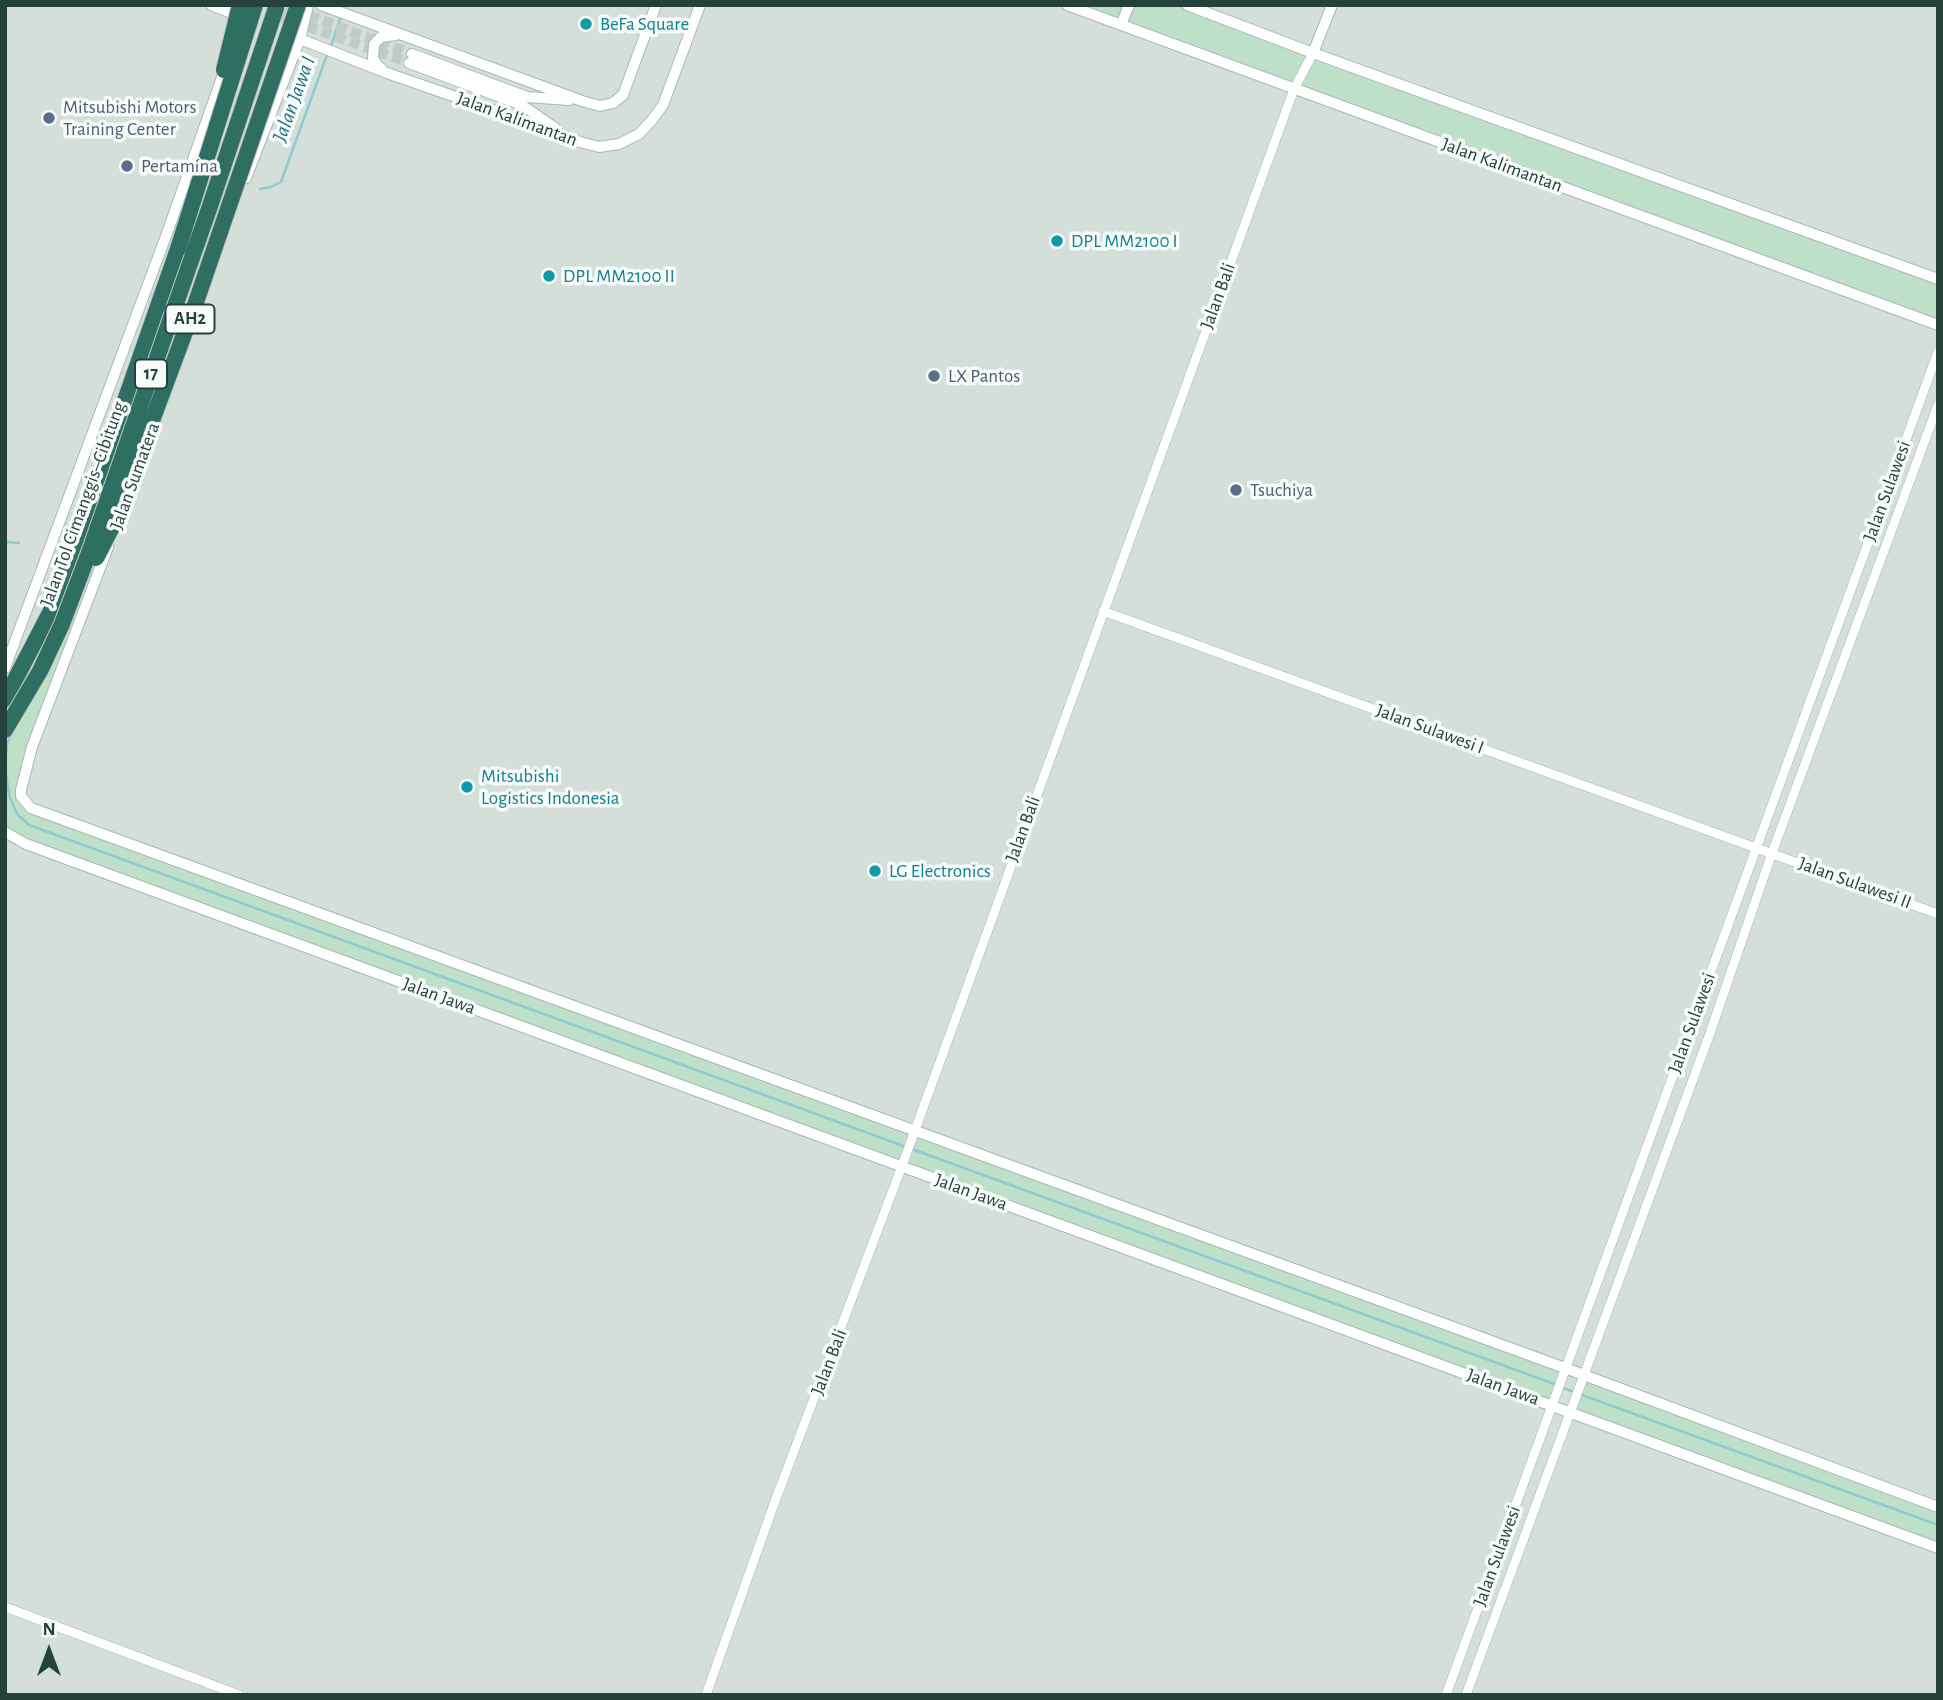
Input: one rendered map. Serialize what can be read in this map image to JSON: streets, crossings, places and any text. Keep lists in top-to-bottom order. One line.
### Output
{"streets":{"highway":["AH2","17","Jalan Tol Cimanggis–Cibitung"],"street":["Jalan Kalimantan","Jalan Bali","Jalan Sumatera","Jalan Sulawesi","Jalan Sulawesi I","Jalan Sulawesi II","Jalan Jawa"]},"crossings":[["Jalan Kalimantan","Jalan Bali"],["Jalan Kalimantan","Jalan Sumatera"],["Jalan Bali","Jalan Sulawesi I"],["Jalan Bali","Jalan Jawa"],["AH2","Jalan Tol Cimanggis–Cibitung"],["Jalan Sumatera","Jalan Jawa"],["Jalan Sulawesi","Jalan Sulawesi I"],["Jalan Sulawesi","Jalan Sulawesi II"],["Jalan Sulawesi","Jalan Jawa"],["Jalan Sulawesi I","Jalan Sulawesi II"]],"water":["Jalan Jawa I"],"places":["BeFa Square","Mitsubishi Motors Training Center","Pertamina","DPL MM2100 I","DPL MM2100 II","LX Pantos","Tsuchiya","Mitsubishi Logistics Indonesia","LG Electronics"],"north":"top"}
